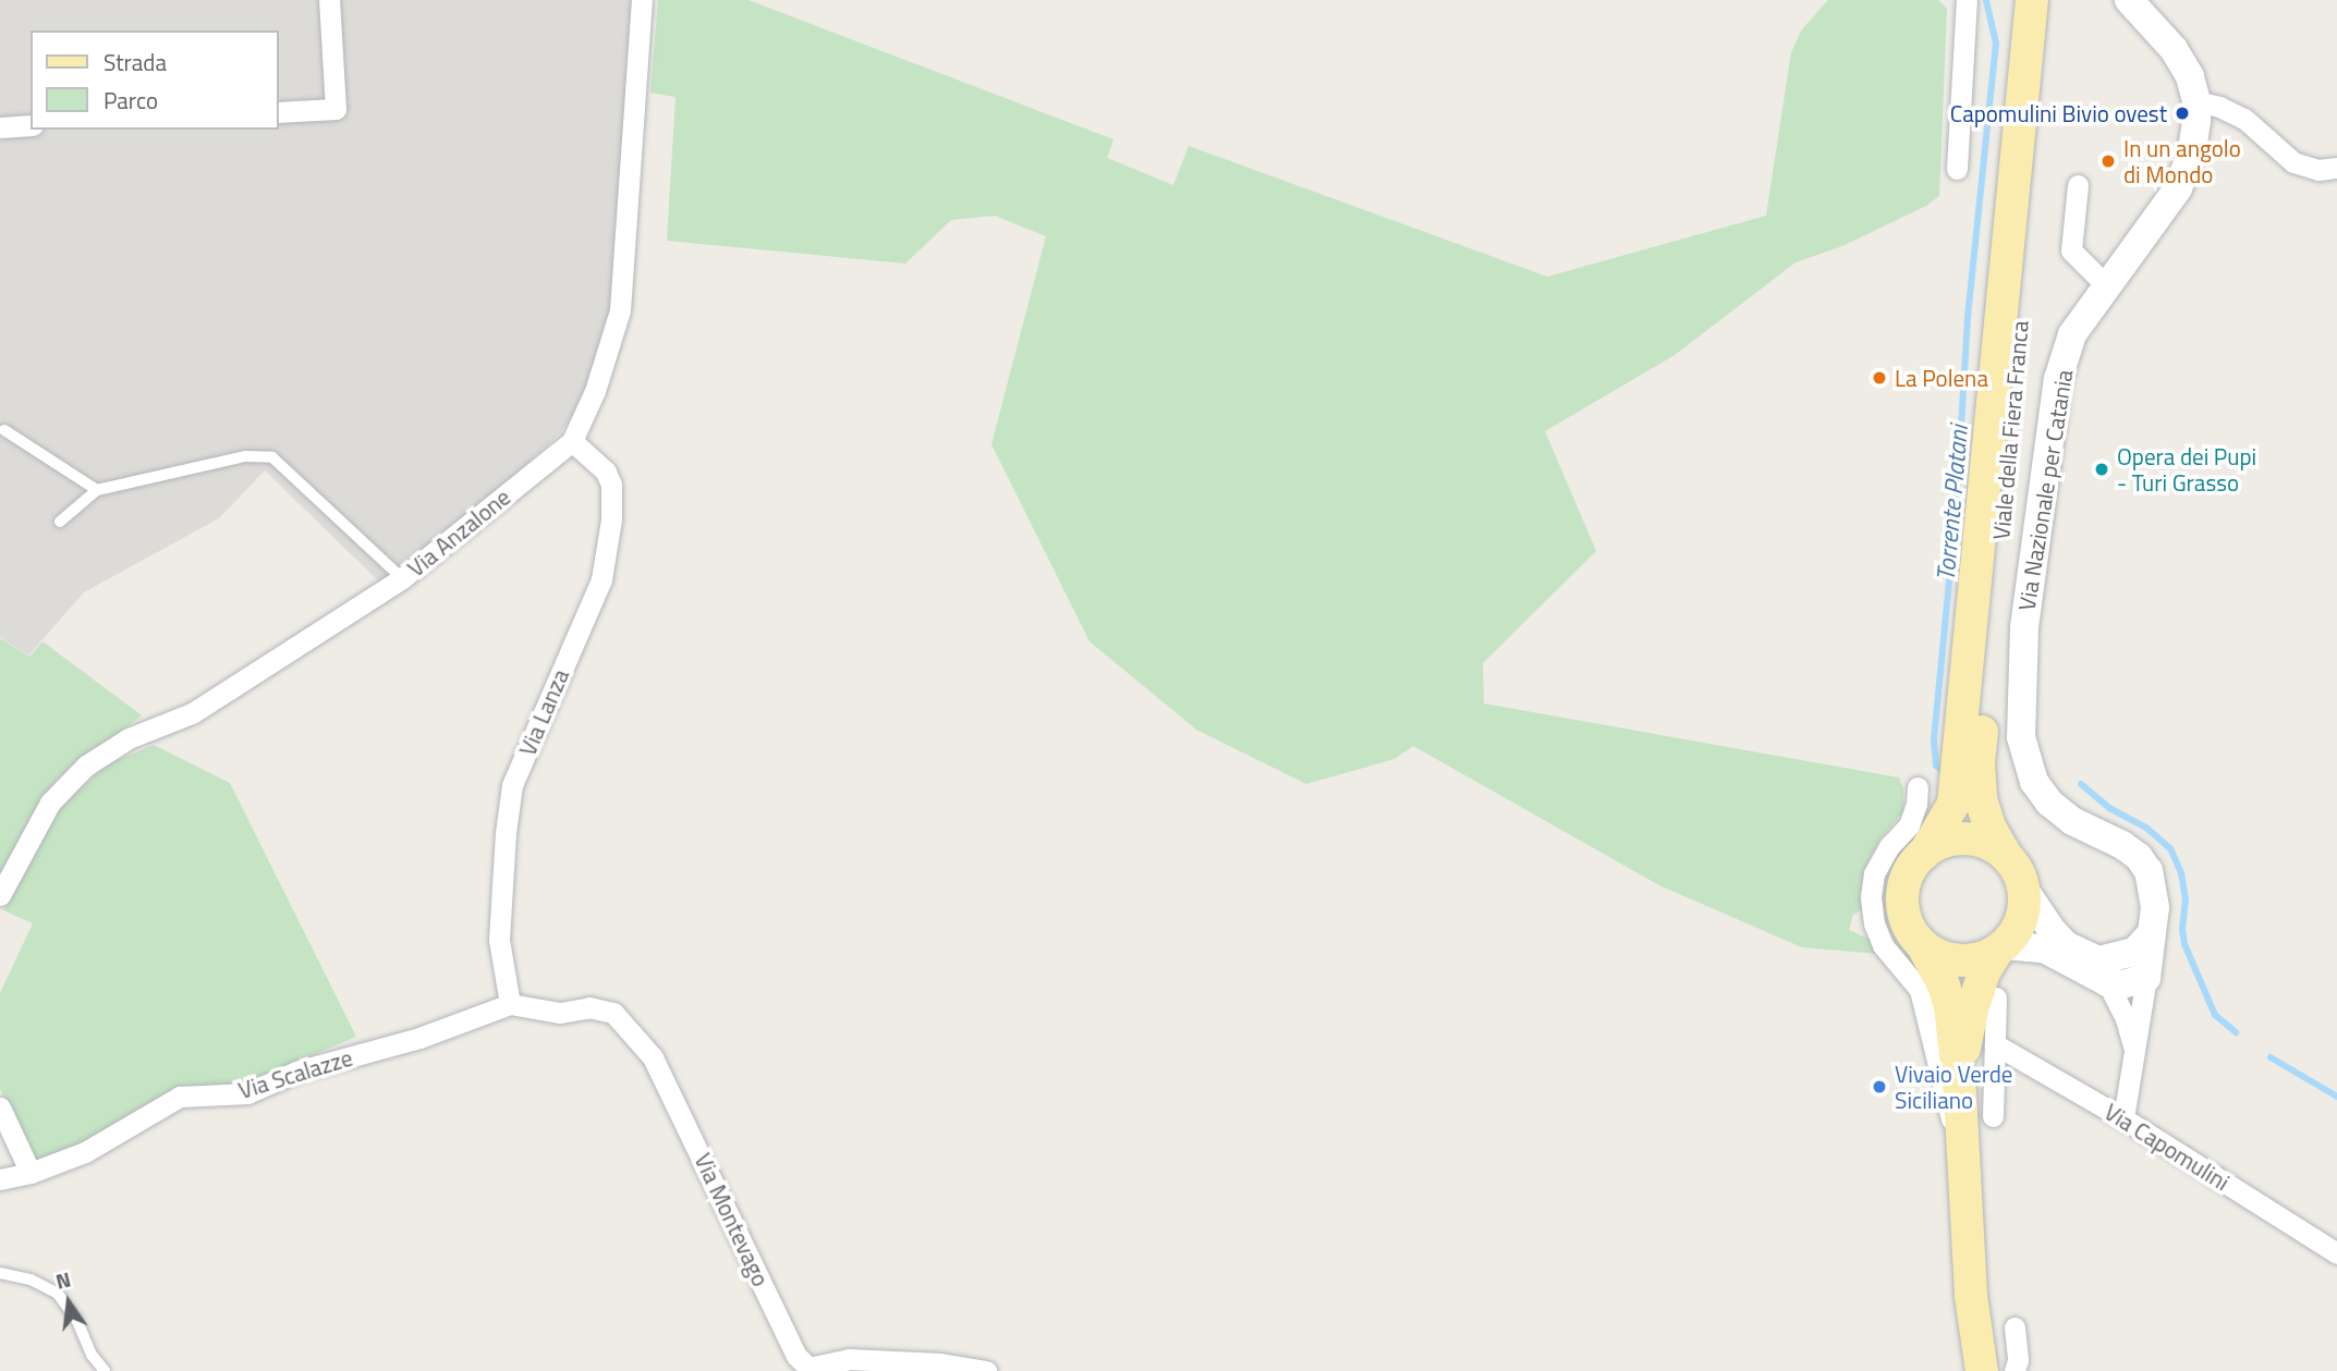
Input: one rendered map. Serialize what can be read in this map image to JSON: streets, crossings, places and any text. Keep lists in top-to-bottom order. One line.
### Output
{"streets":{"main road":["Viale della Fiera Franca","Via Nazionale per Catania"],"street":["Via Anzalone","Via Lanza","Via Scalazze","Via Capomulini","Via Montevago"]},"crossings":[["Via Anzalone","Via Lanza"],["Via Lanza","Via Scalazze"],["Via Lanza","Via Montevago"],["Via Scalazze","Via Montevago"]],"water":["Torrente Platani"],"places":["Capomulini Bivio ovest","In un angolo di Mondo","La Polena","Opera dei Pupi - Turi Grasso","Vivaio Verde Siciliano"],"legend":["Strada","Parco"],"north":"top"}
